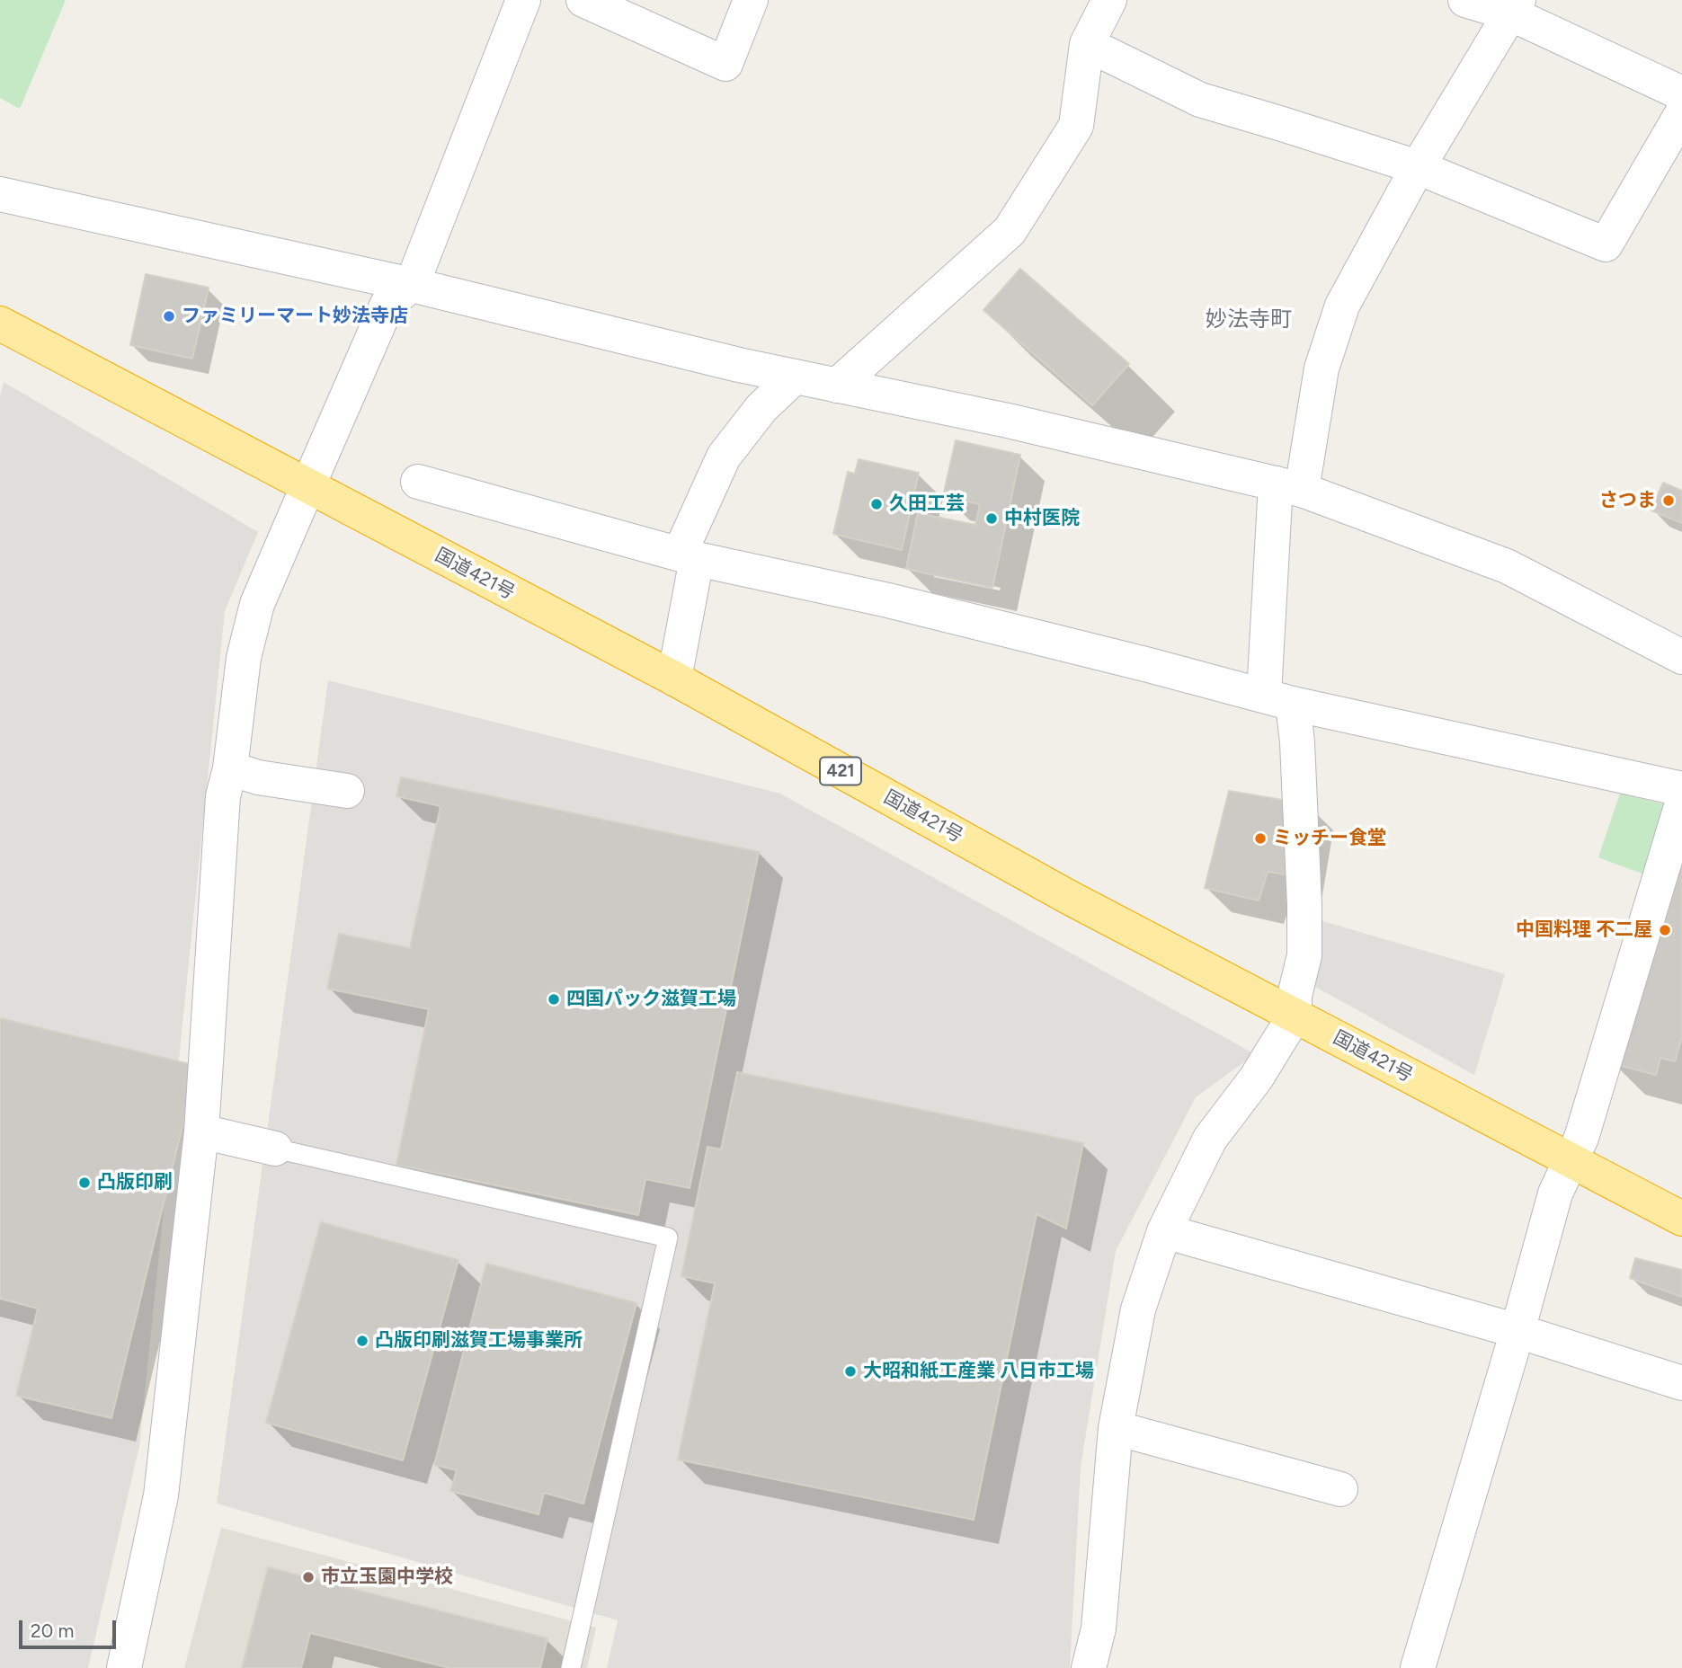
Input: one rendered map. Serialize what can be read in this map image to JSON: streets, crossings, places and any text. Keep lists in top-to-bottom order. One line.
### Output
{"streets":{"highway":["国道421号","421"]},"districts":["妙法寺町"],"places":["ファミリーマート妙法寺店","さつま","久田工芸","中村医院","ミッチー食堂","中国料理 不二屋","四国パック滋賀工場","凸版印刷","凸版印刷滋賀工場事業所","大昭和紙工産業 八日市工場","市立玉園中学校"],"scale_bar":"20 m"}
